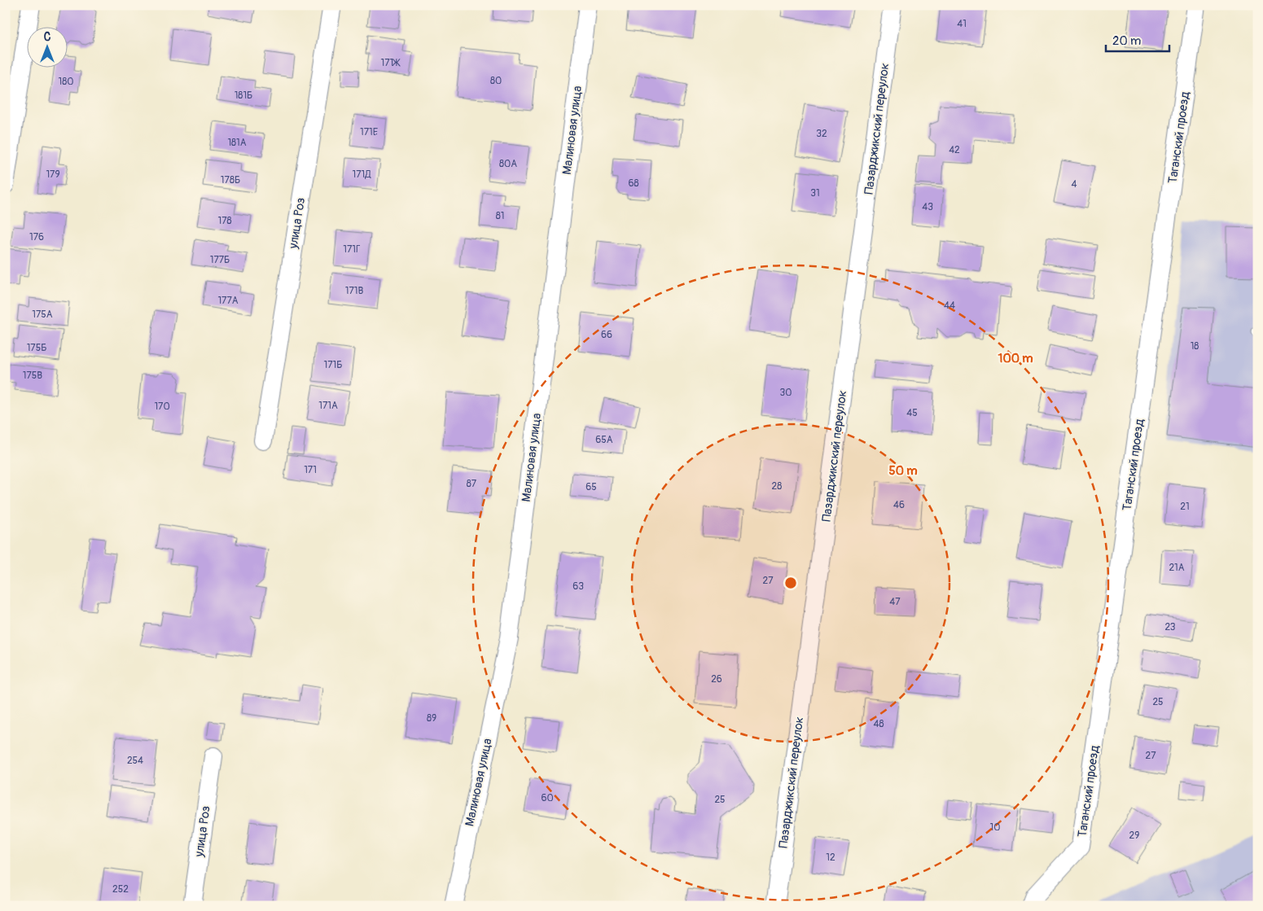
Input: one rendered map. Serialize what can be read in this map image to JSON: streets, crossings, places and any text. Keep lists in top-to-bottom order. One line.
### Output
{"streets":{"street":["Пазарджикский переулок","Малиновая улица","Таганский проезд","улица Роз"]},"house_numbers":["41","171Ж","80","180","181Б","171Е","32","181А","42","80А","179","171Д","178Б","68","4","31","43","81","178","176","171Г","177Б","171В","177А","44","175А","66","18","175Б","171Б","175В","30","171А","170","45","65А","171","87","28","65","46","21","21А","27","63","47","23","26","25","89","48","27","254","60","25","10","29","12","252"],"scale_bar":"20 m","north":"top","rings":["100 m","50 m"]}
